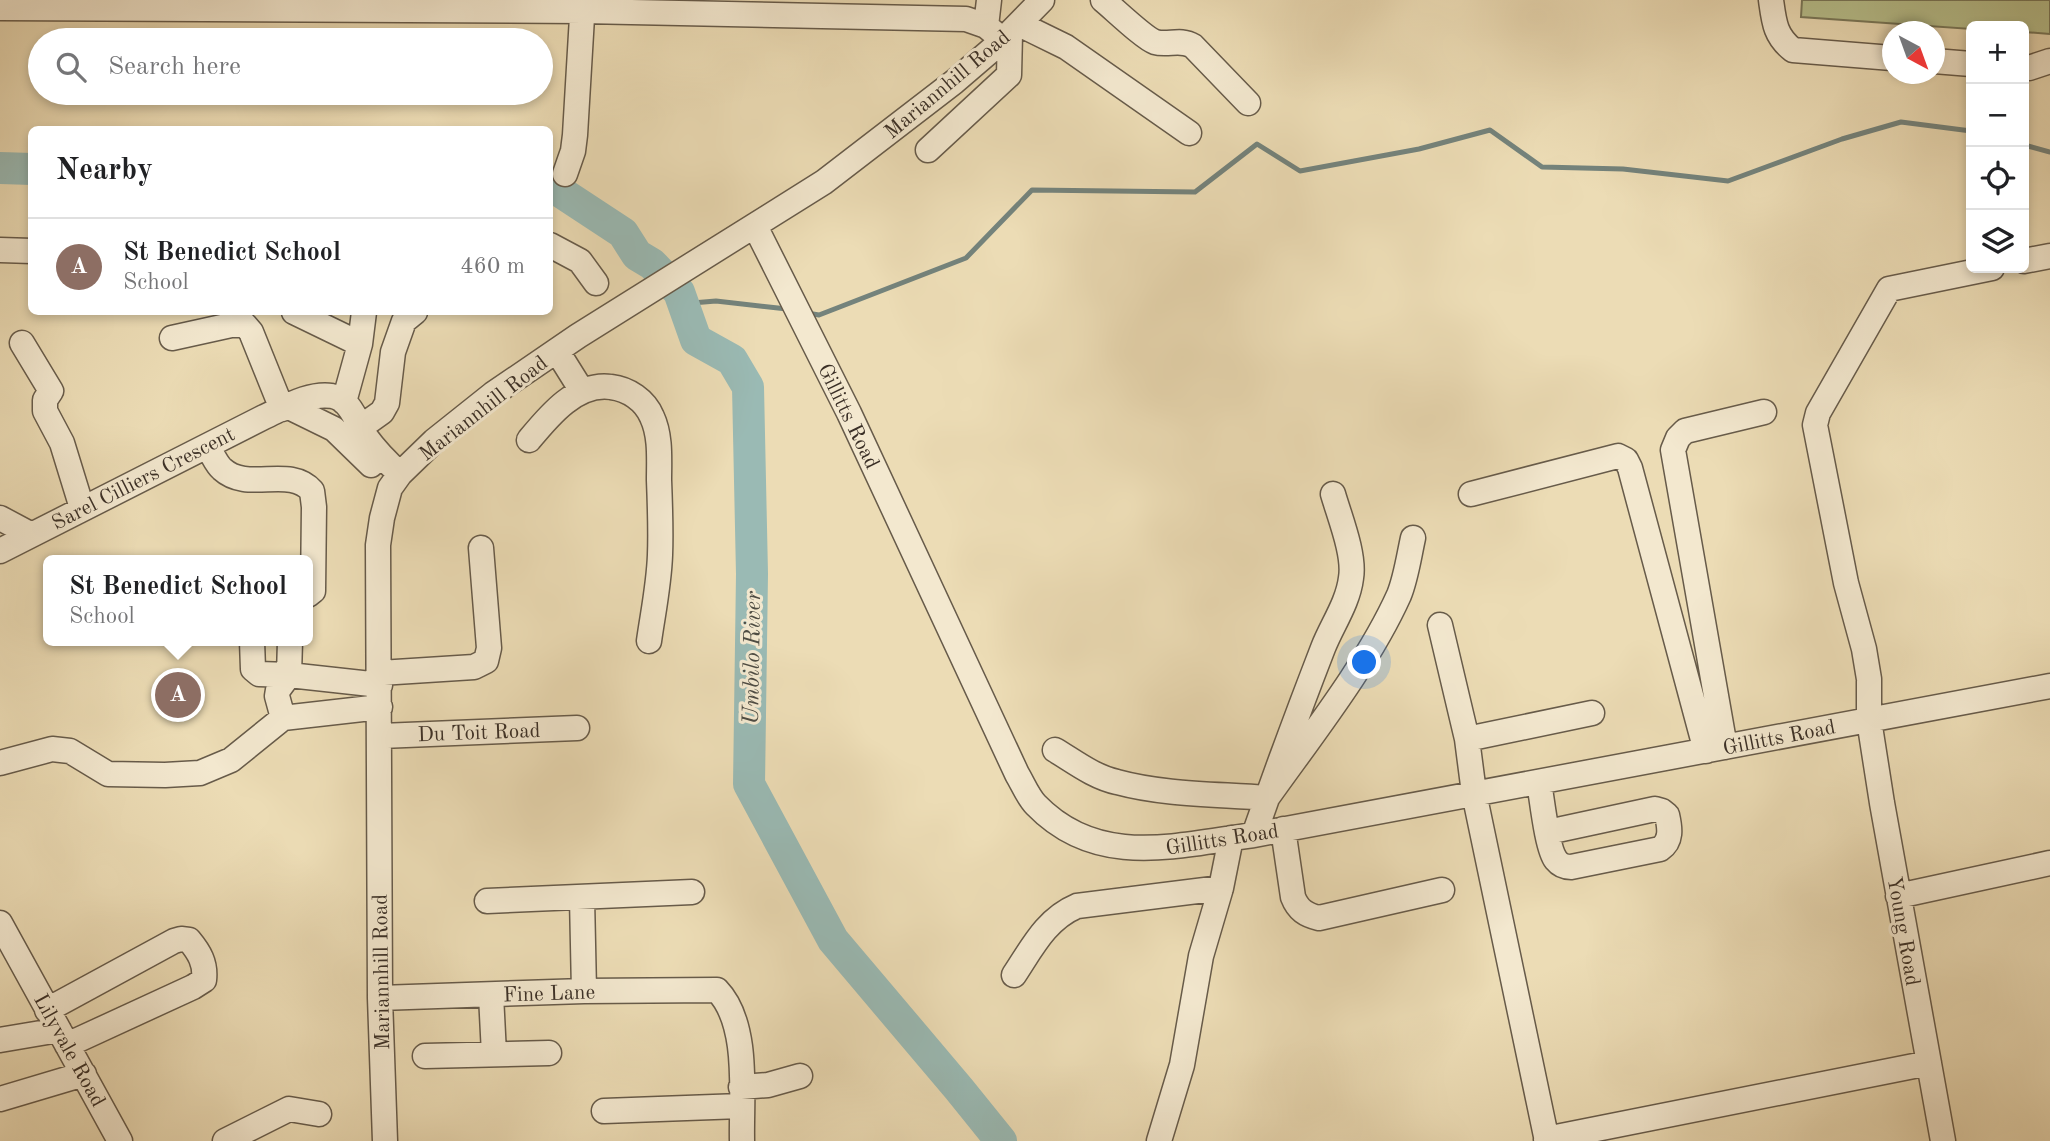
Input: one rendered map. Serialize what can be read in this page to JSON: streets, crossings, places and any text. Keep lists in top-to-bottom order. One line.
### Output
{"streets":{"street":["Mariannhill Road","Gillitts Road","Sarel Cilliers Crescent","Du Toit Road","Young Road","Fine Lane","Lilyvale Road"]},"crossings":[["Mariannhill Road","Gillitts Road"],["Mariannhill Road","Du Toit Road"],["Mariannhill Road","Fine Lane"],["Gillitts Road","Young Road"]],"water":["Umbilo River"],"north":"bottom right","page":{"map_buttons":["+","−"],"search":"Search here","heading":"Nearby","list":[{"mark":"A","name":"St Benedict School","note":"School","value":"460 m"}],"popup":["St Benedict School","School"],"pins":"A"}}
